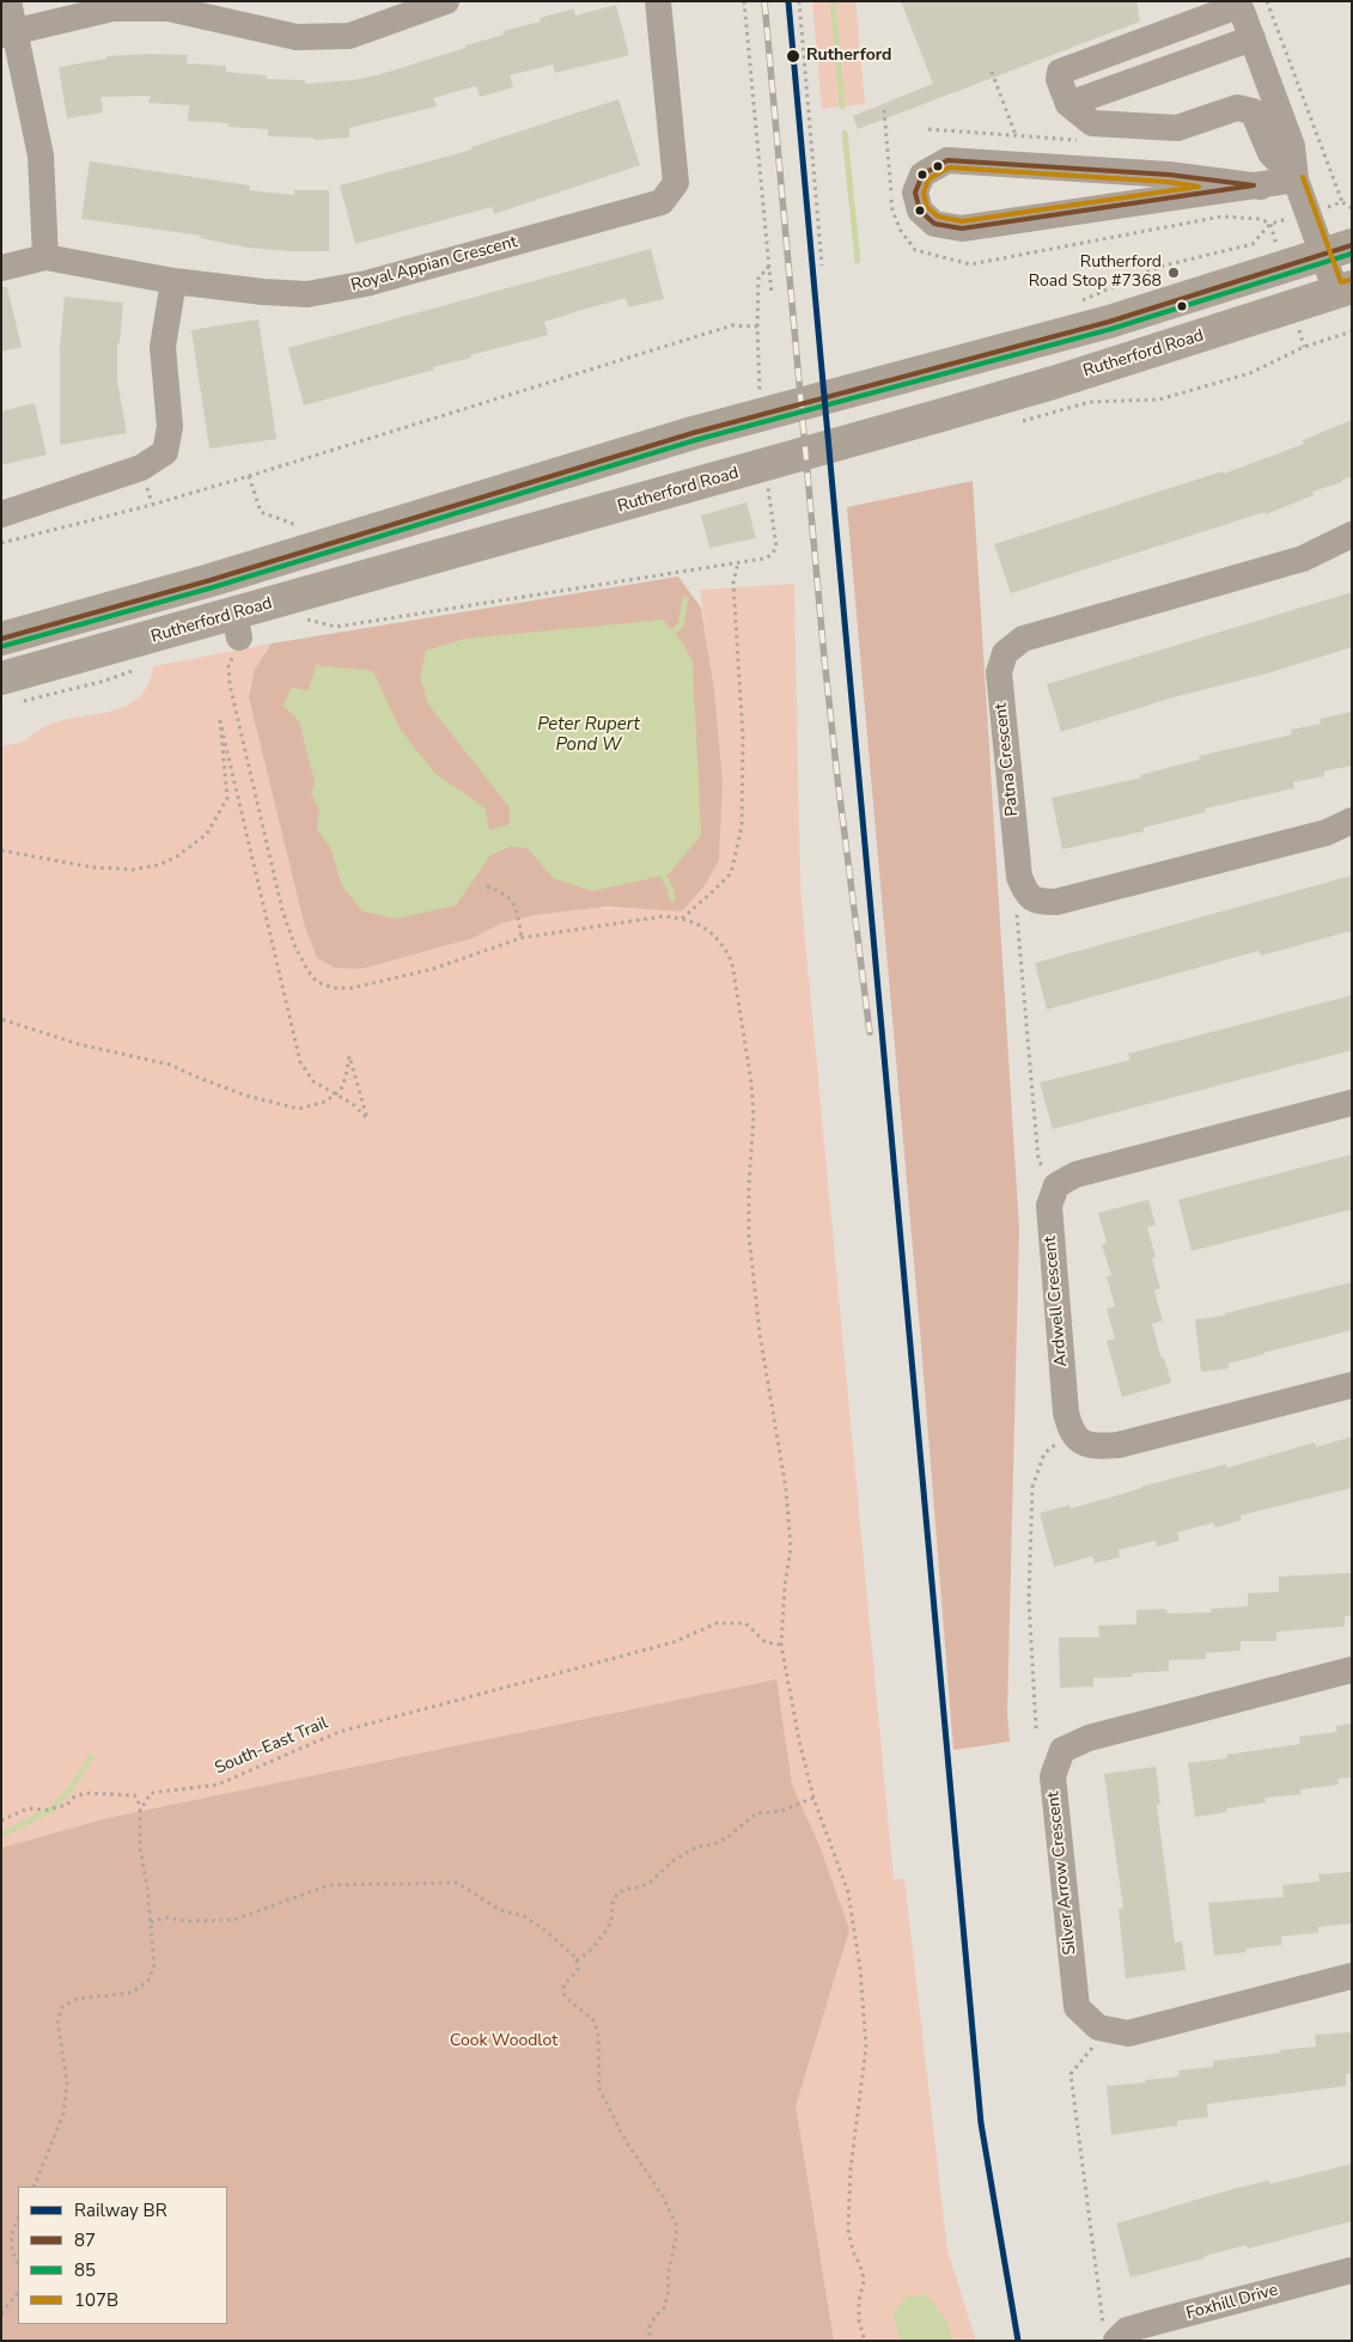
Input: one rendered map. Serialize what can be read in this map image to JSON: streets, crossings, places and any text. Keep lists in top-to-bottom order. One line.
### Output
{"streets":{"main road":["Rutherford Road"],"street":["Royal Appian Crescent","Patna Crescent","Ardwell Crescent","Silver Arrow Crescent","Foxhill Drive"],"path":["South-East Trail"]},"water":["Peter Rupert Pond W"],"parks":["Cook Woodlot"],"places":["Rutherford","Rutherford Road Stop #7368"],"lines":["rail line BR","transit line 87","transit line 107B","transit line 85"],"legend":["Railway BR","87","85","107B"]}
